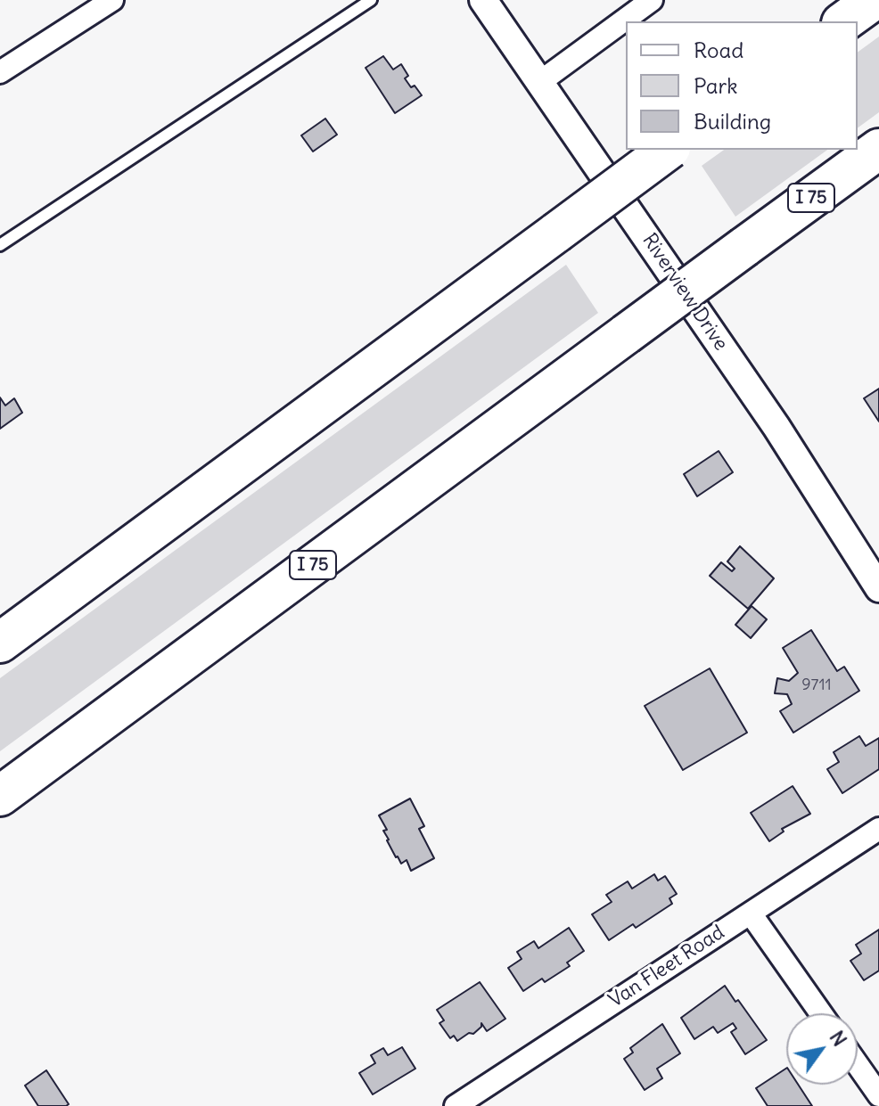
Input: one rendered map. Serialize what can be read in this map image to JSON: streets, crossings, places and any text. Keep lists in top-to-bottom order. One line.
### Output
{"streets":{"highway":["I 75"],"street":["Riverview Drive","Van Fleet Road"]},"house_numbers":["9711"],"legend":["Road","Park","Building"],"north":"top right"}
